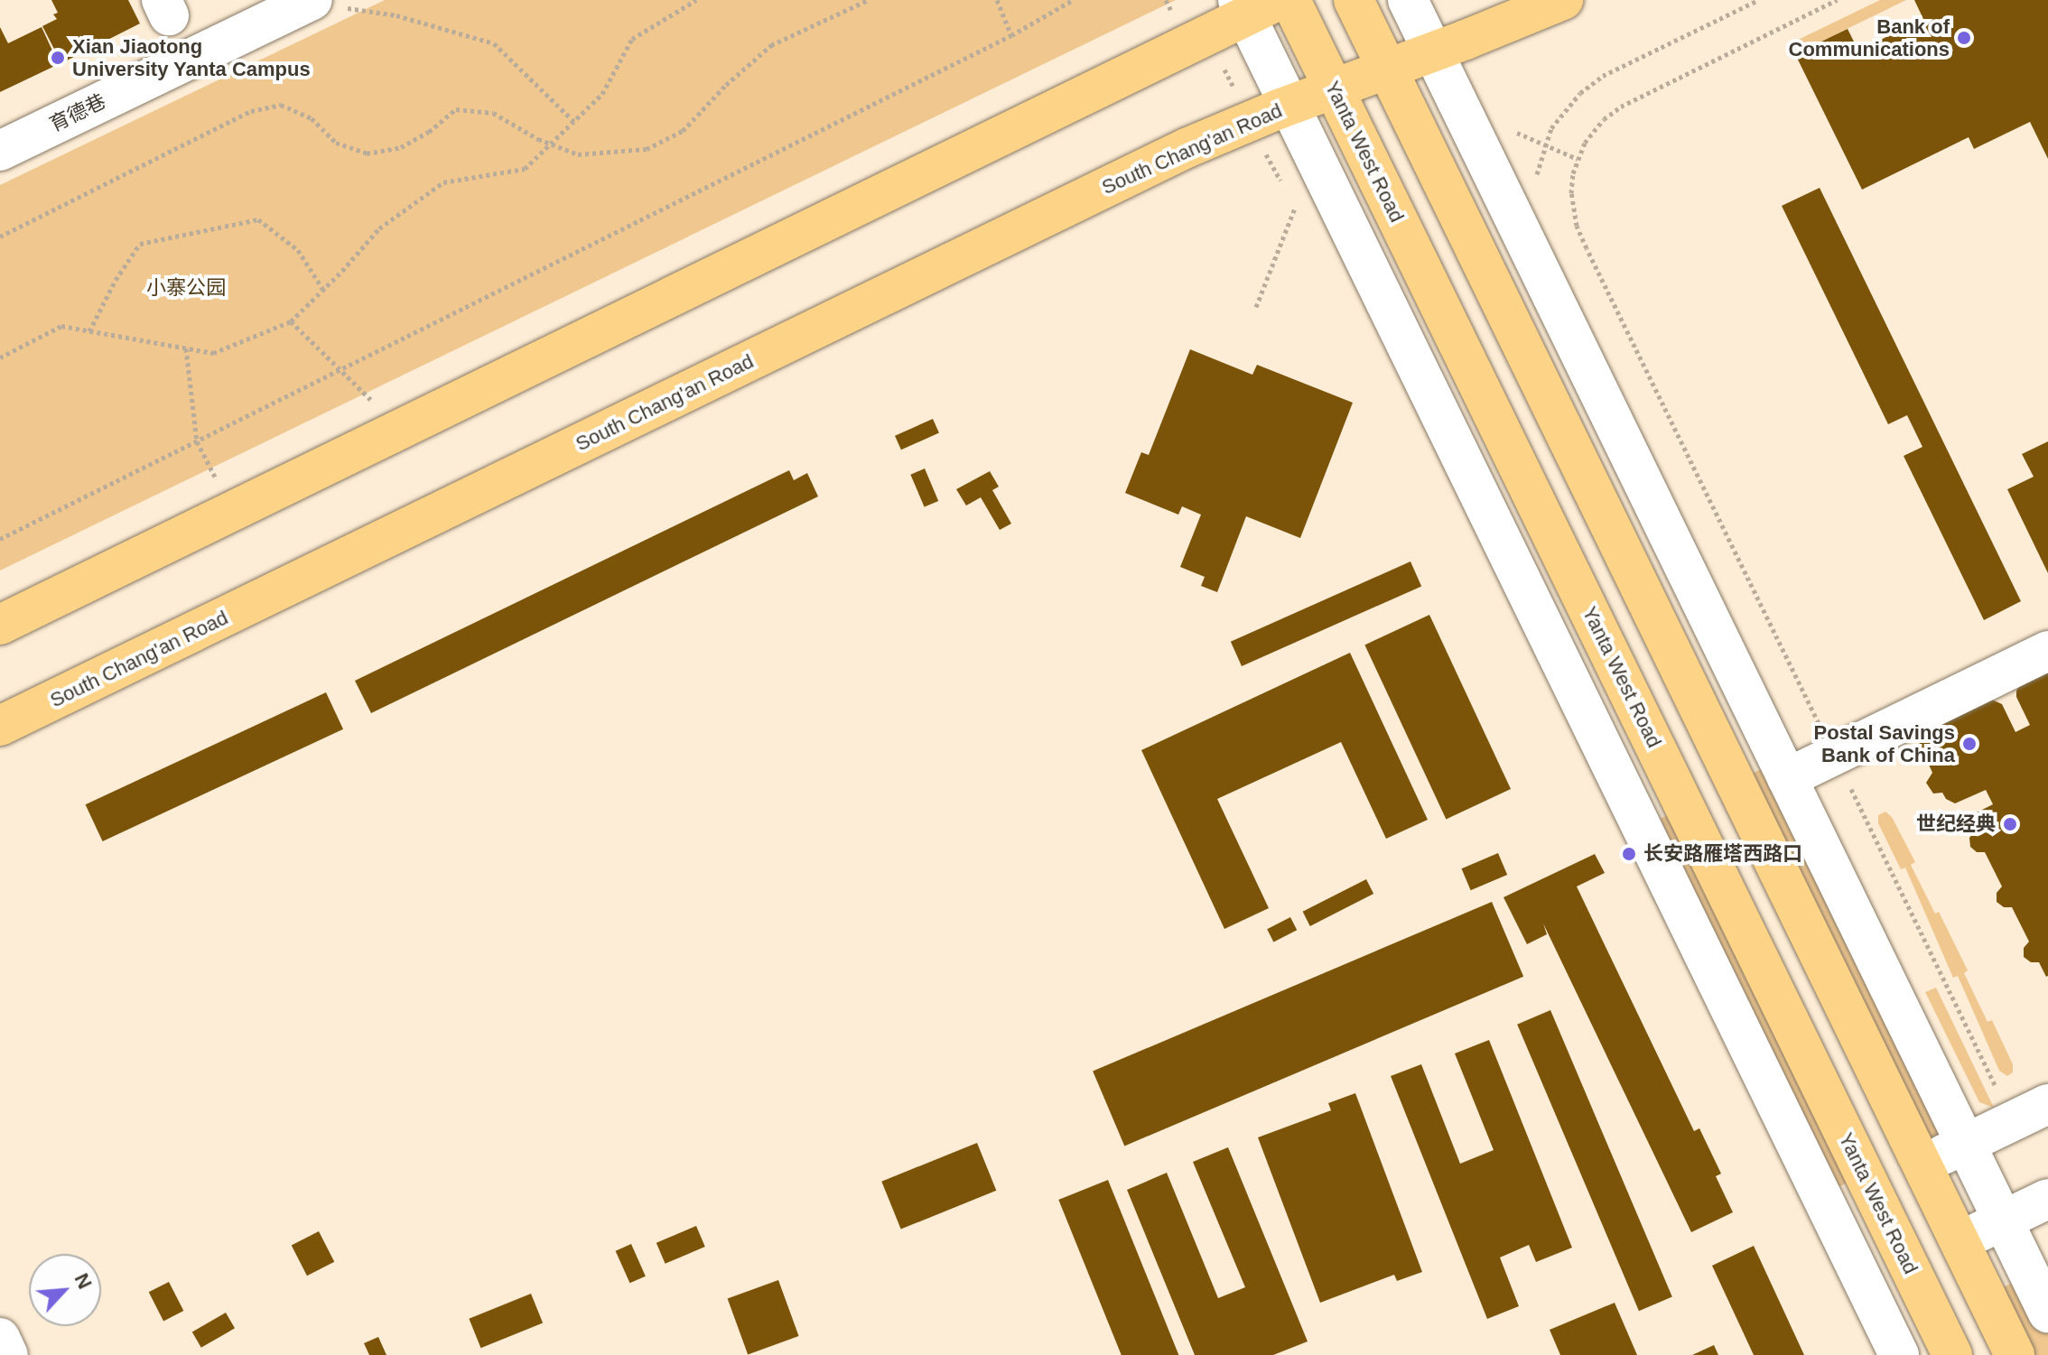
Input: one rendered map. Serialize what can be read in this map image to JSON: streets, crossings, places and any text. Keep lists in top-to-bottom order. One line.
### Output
{"streets":{"main road":["South Chang'an Road","Yanta West Road"],"street":["育德巷"]},"crossings":[["South Chang'an Road","Yanta West Road"]],"parks":["小寨公园"],"places":["Bank of Communications","Xian Jiaotong University Yanta Campus","Postal Savings Bank of China","世纪经典","长安路雁塔西路口"],"north":"top right"}
